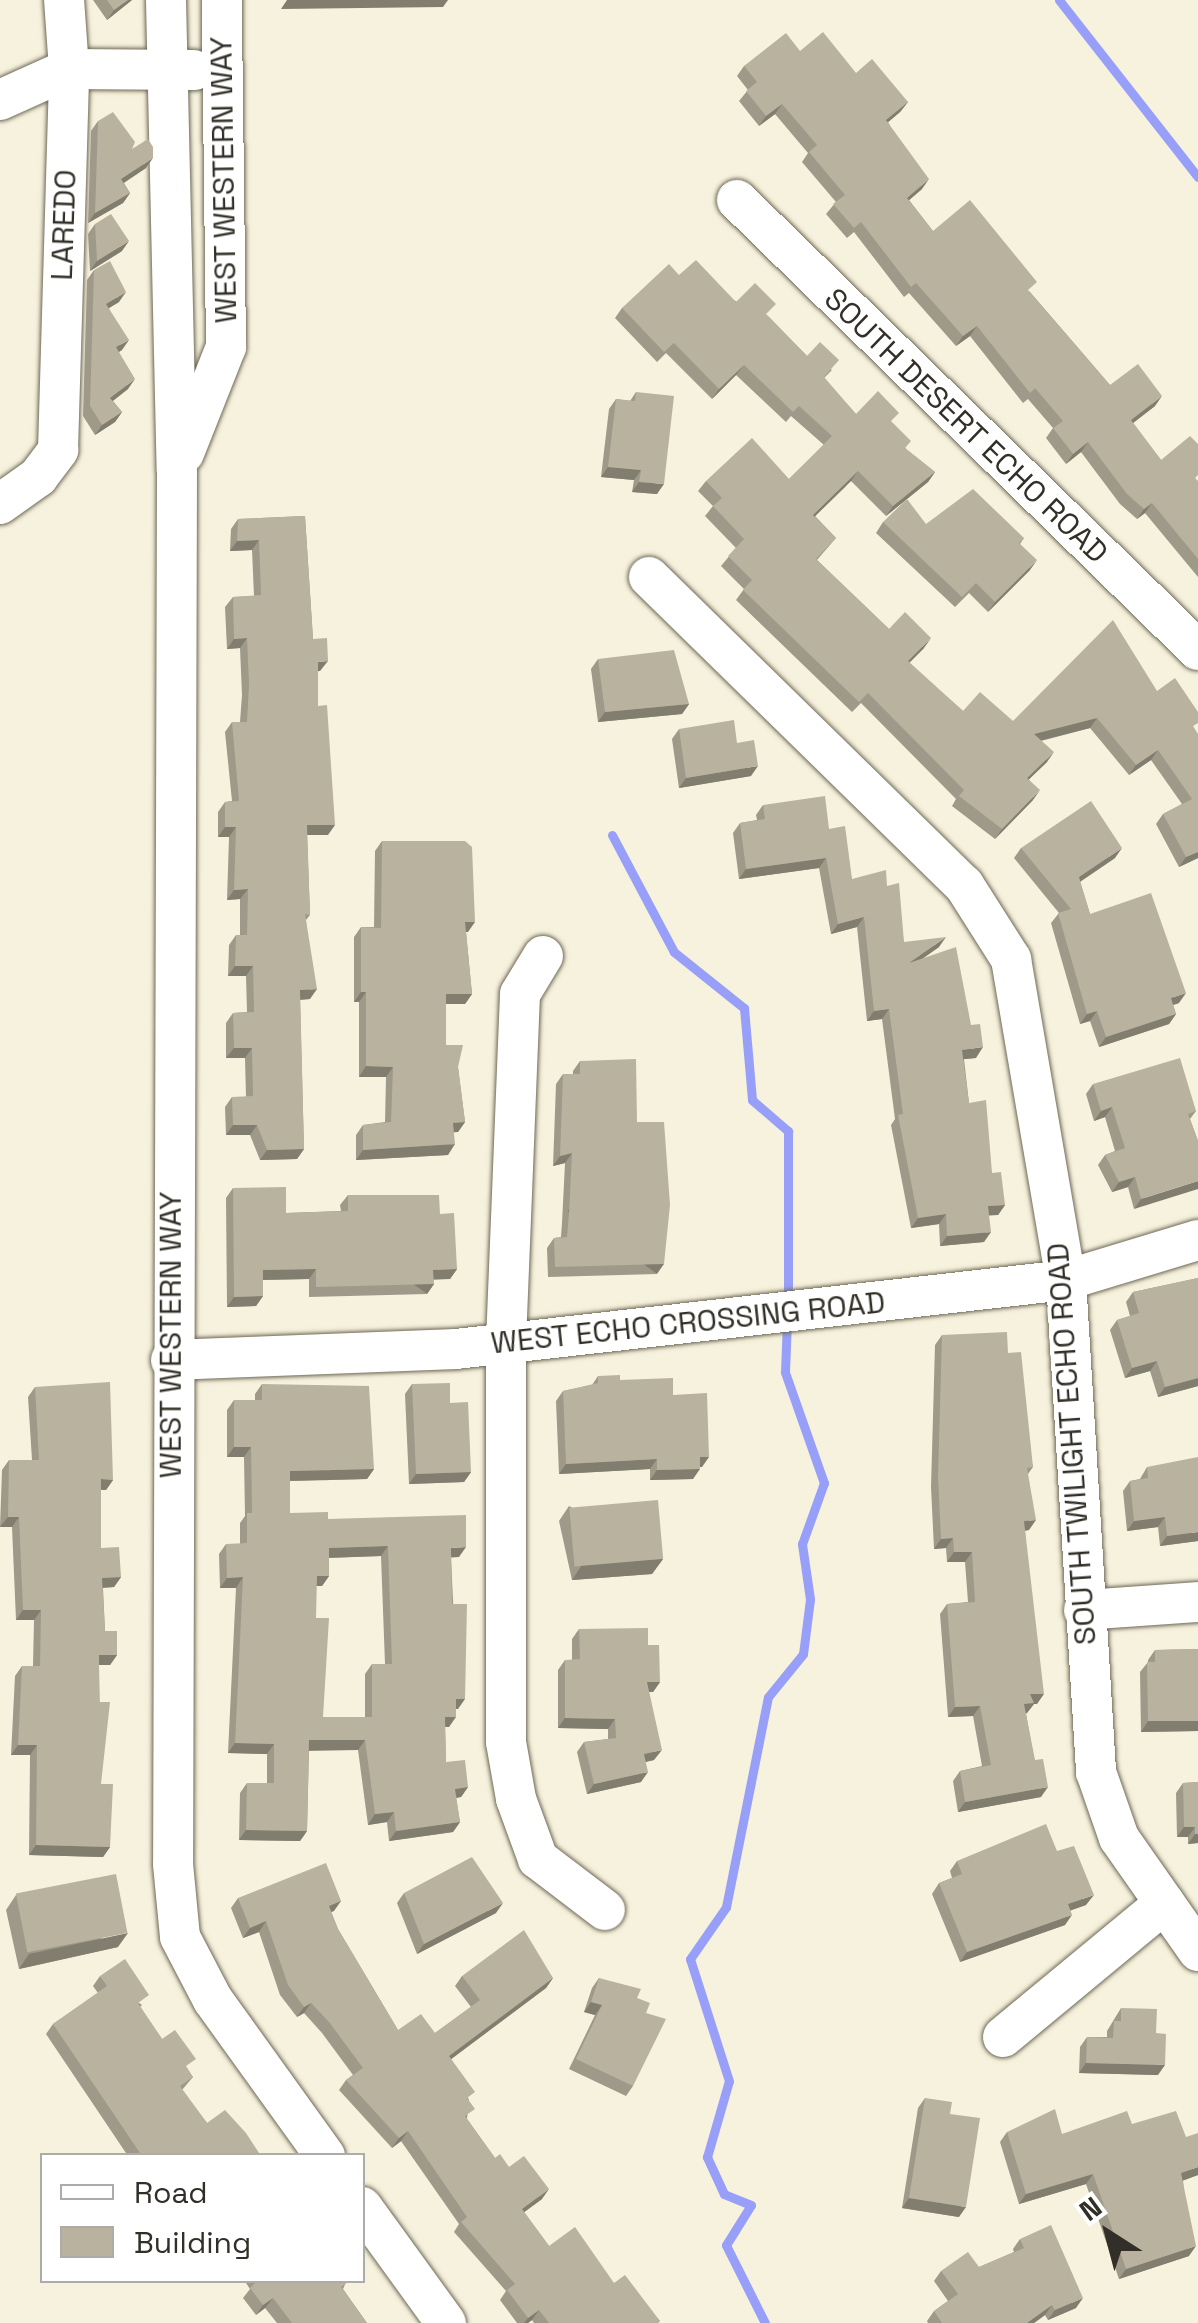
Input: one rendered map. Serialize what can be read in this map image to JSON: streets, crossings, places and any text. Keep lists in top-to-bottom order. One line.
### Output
{"streets":{"street":["WEST WESTERN WAY","LAREDO","SOUTH DESERT ECHO ROAD","WEST ECHO CROSSING ROAD","SOUTH TWILIGHT ECHO ROAD"]},"crossings":[["WEST WESTERN WAY","WEST ECHO CROSSING ROAD"],["WEST ECHO CROSSING ROAD","SOUTH TWILIGHT ECHO ROAD"]],"legend":["Road","Building"],"north":"top left"}
